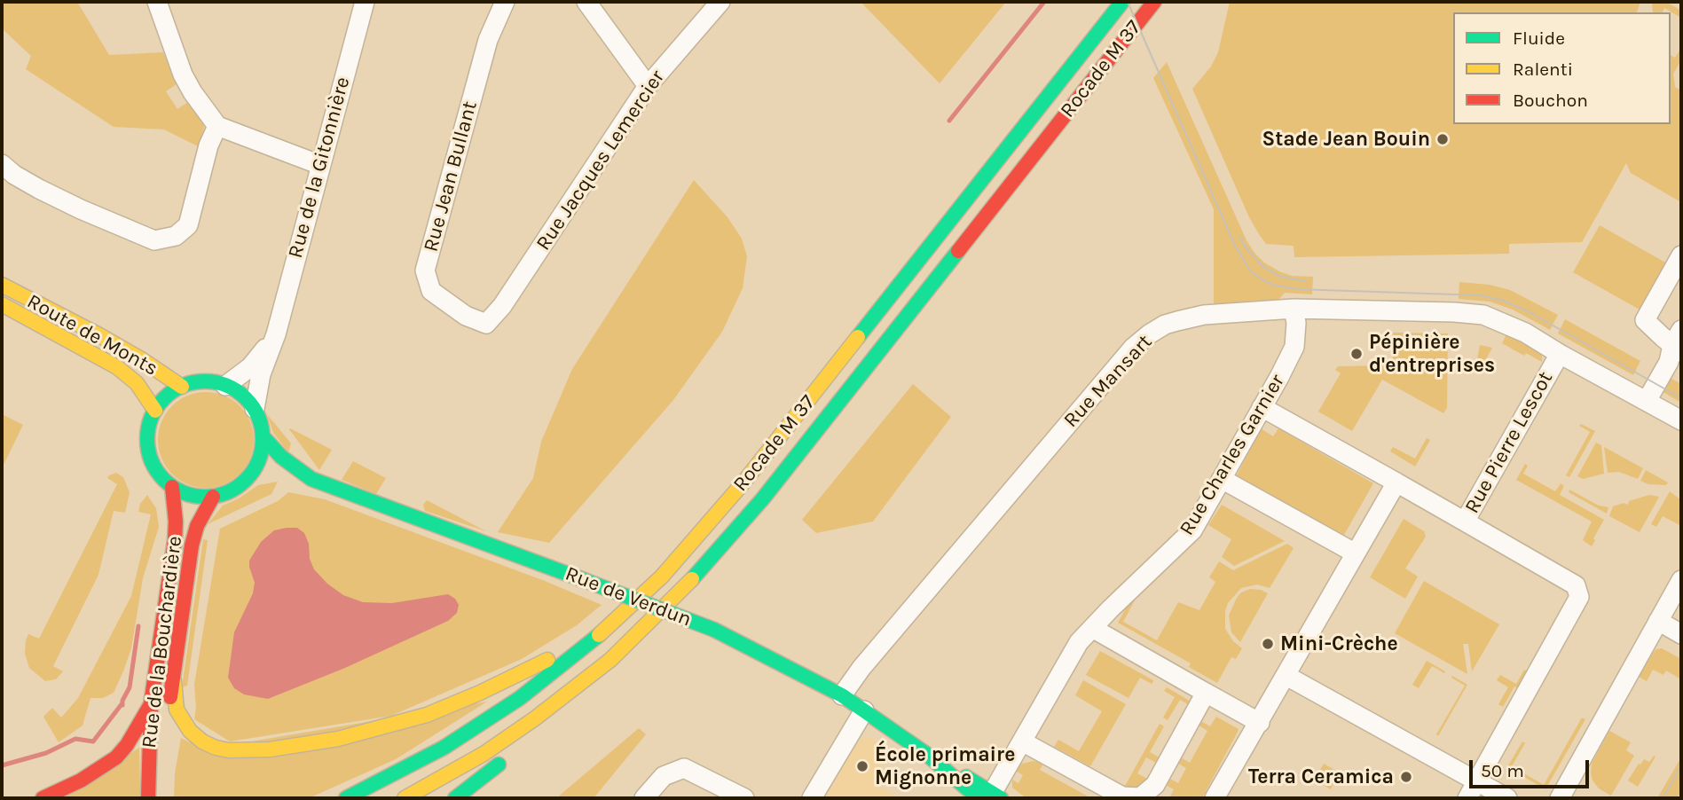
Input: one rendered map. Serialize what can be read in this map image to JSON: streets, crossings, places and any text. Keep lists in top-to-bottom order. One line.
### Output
{"streets":{"main road":["Rocade M 37","Route de Monts","Rue de Verdun","Rue de la Bouchardière"],"street":["Rue Jacques Lemercier","Rue de la Gitonnière","Rue Jean Bullant","Rue Mansart","Rue Pierre Lescot","Rue Charles Garnier"]},"crossings":[["Rue Jacques Lemercier","Rue Jean Bullant"],["Rue de la Gitonnière","Route de Monts"],["Rue de la Gitonnière","Rue de Verdun"],["Rue de la Gitonnière","Rue de la Bouchardière"],["Route de Monts","Rue de Verdun"],["Route de Monts","Rue de la Bouchardière"],["Rue Mansart","Rue Pierre Lescot"],["Rue Mansart","Rue Charles Garnier"],["Rue Mansart","Rue de Verdun"],["Rue Charles Garnier","Rue de Verdun"],["Rue de Verdun","Rue de la Bouchardière"]],"places":["Stade Jean Bouin","Pépinière d'entreprises","Mini-Crèche","École primaire Mignonne","Terra Ceramica"],"legend":["Fluide","Ralenti","Bouchon"],"scale_bar":"50 m"}
